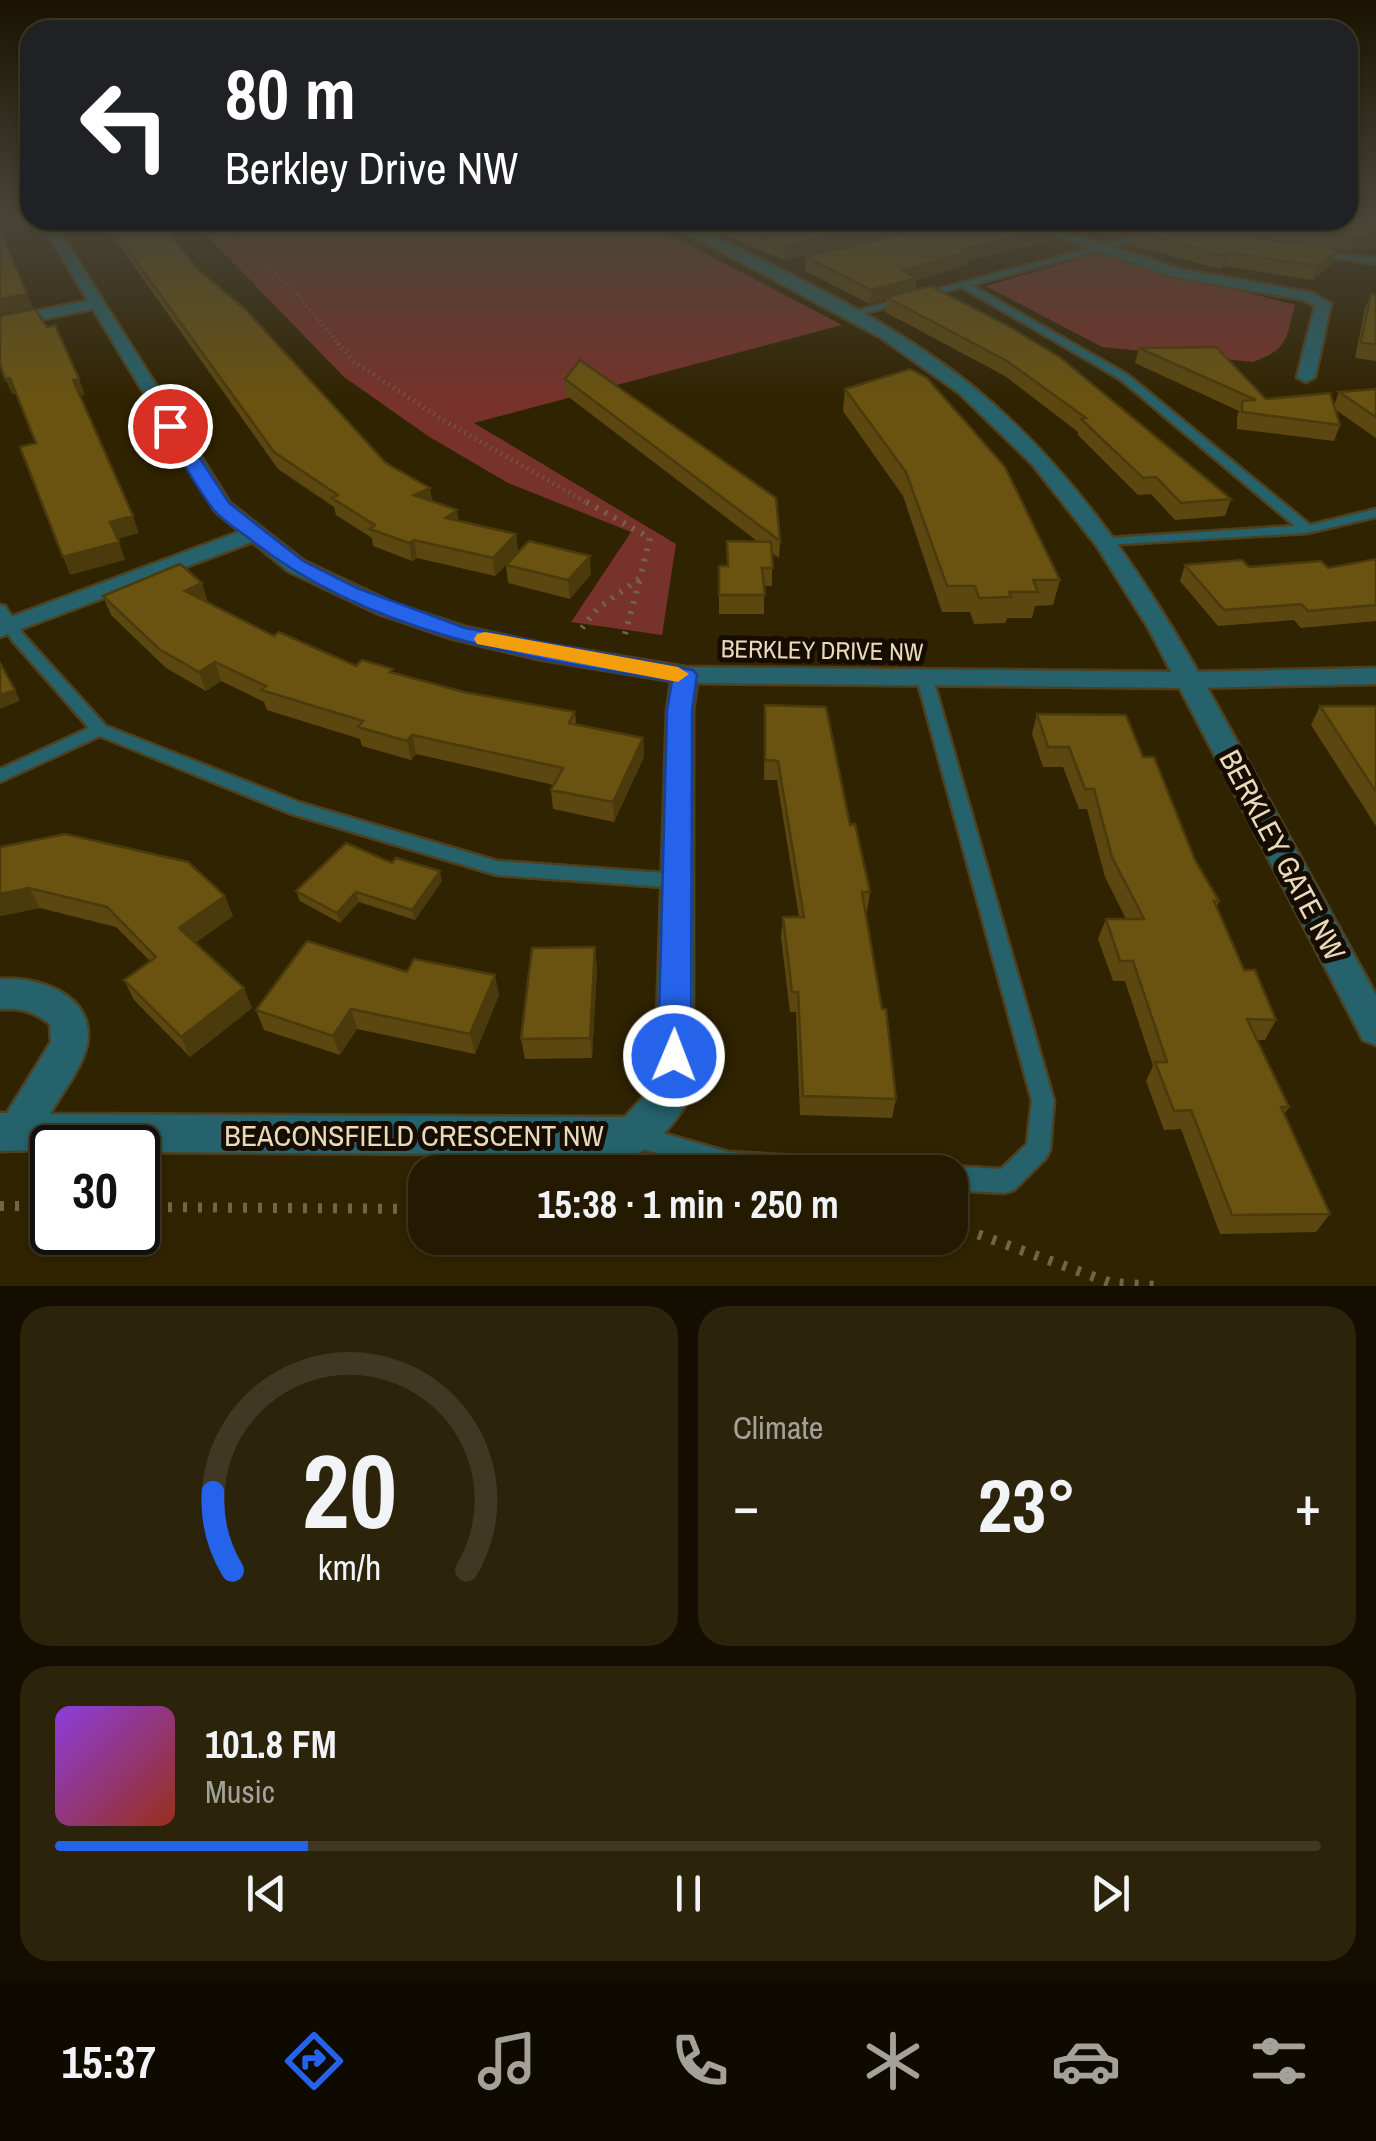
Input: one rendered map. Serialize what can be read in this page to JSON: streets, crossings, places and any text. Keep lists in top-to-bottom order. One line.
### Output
{"streets":{"street":["BERKLEY DRIVE NW","BERKLEY GATE NW","BEACONSFIELD CRESCENT NW"]},"crossings":[["BERKLEY DRIVE NW","BERKLEY GATE NW"],["BERKLEY DRIVE NW","BEACONSFIELD CRESCENT NW"]],"page":{"turn":["80 m","Berkley Drive NW"],"limit":"30","trip":"15:38 · 1 min · 250 m","tile":"Climate","heat":["−","23°","+"],"song":["101.8 FM","Music"],"tabs":"15:37","gauge":["20","km/h"]}}
